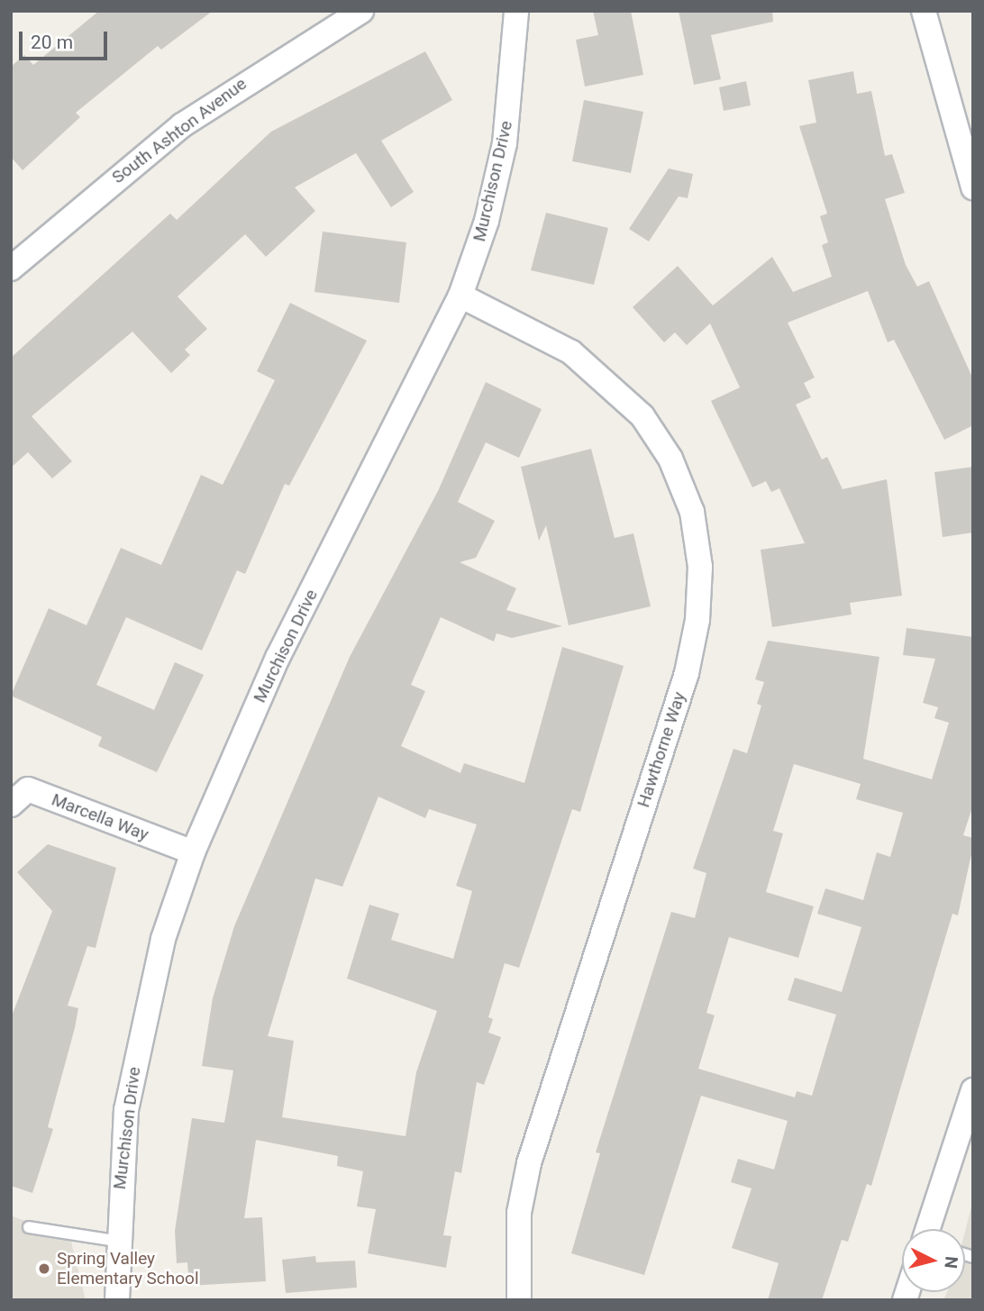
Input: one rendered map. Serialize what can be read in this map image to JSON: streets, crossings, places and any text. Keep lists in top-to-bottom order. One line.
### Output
{"streets":{"street":["South Ashton Avenue","Murchison Drive","Hawthorne Way","Marcella Way"]},"crossings":[["Murchison Drive","Hawthorne Way"],["Murchison Drive","Marcella Way"]],"places":["Spring Valley Elementary School"],"scale_bar":"20 m","north":"right"}
